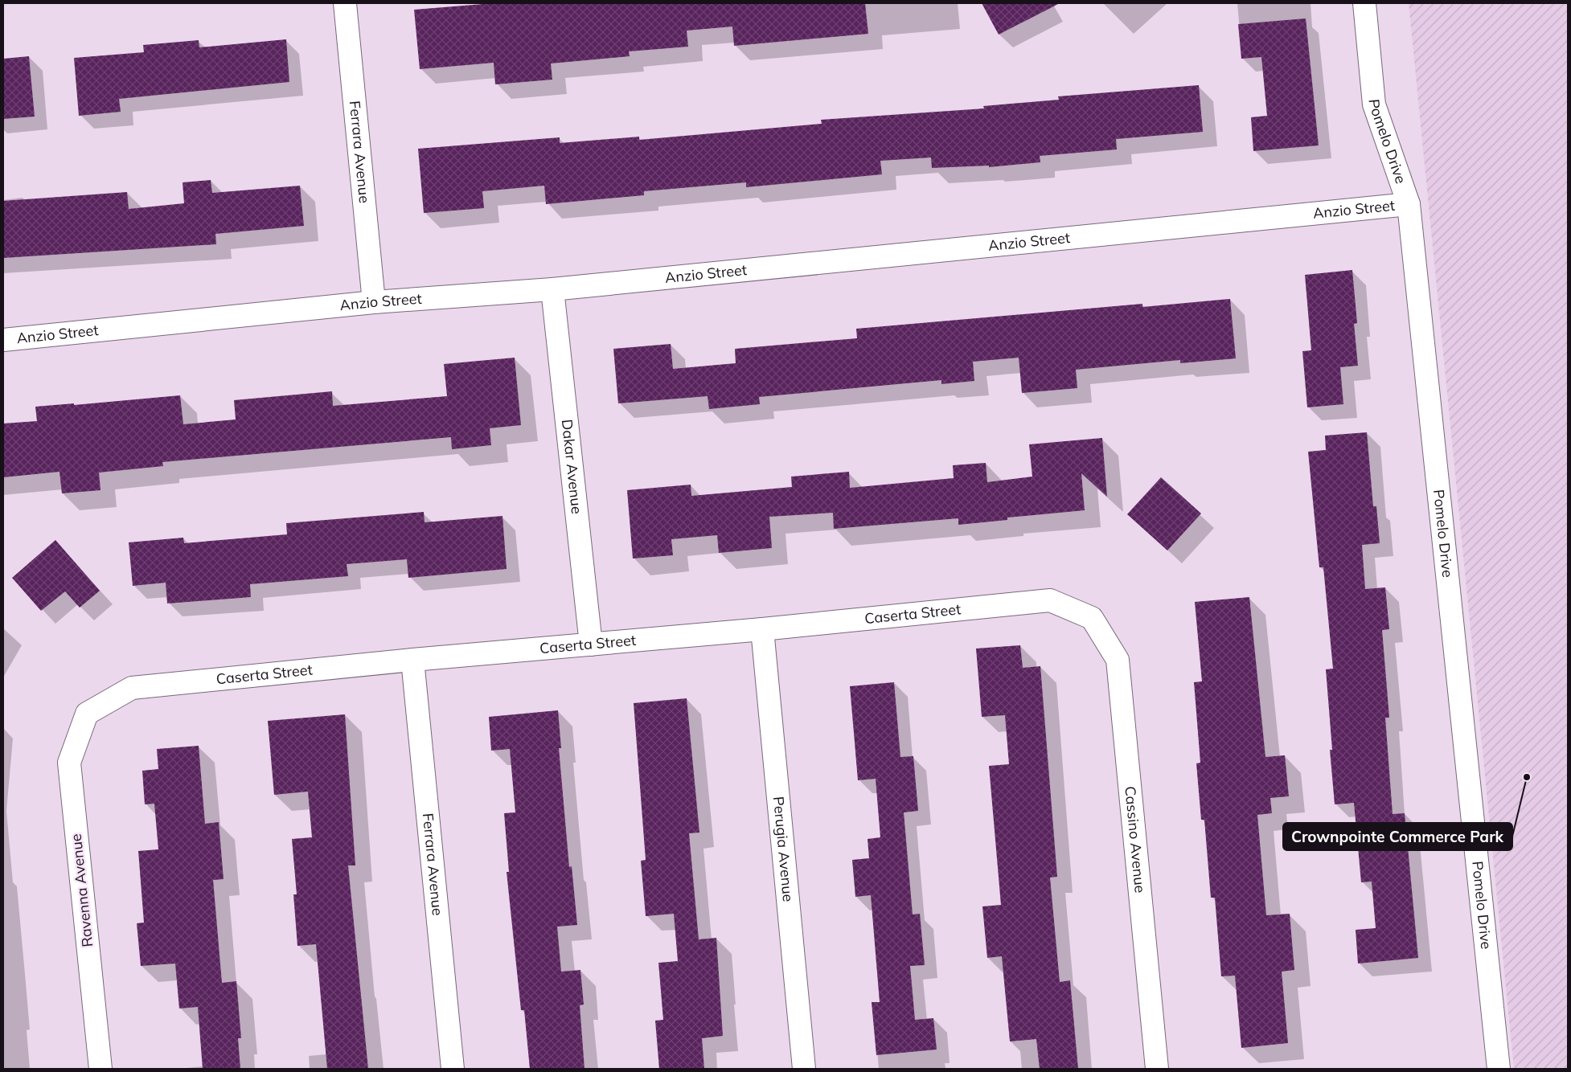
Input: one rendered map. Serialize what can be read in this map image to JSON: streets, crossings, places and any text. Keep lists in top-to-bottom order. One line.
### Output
{"streets":{"street":["Pomelo Drive","Ferrara Avenue","Anzio Street","Dakar Avenue","Caserta Street","Cassino Avenue","Perugia Avenue","Ravenna Avenue"]},"crossings":[["Pomelo Drive","Anzio Street"],["Ferrara Avenue","Anzio Street"],["Ferrara Avenue","Caserta Street"],["Anzio Street","Dakar Avenue"],["Dakar Avenue","Caserta Street"],["Caserta Street","Cassino Avenue"],["Caserta Street","Perugia Avenue"],["Caserta Street","Ravenna Avenue"]],"places":["Crownpointe Commerce Park"]}
